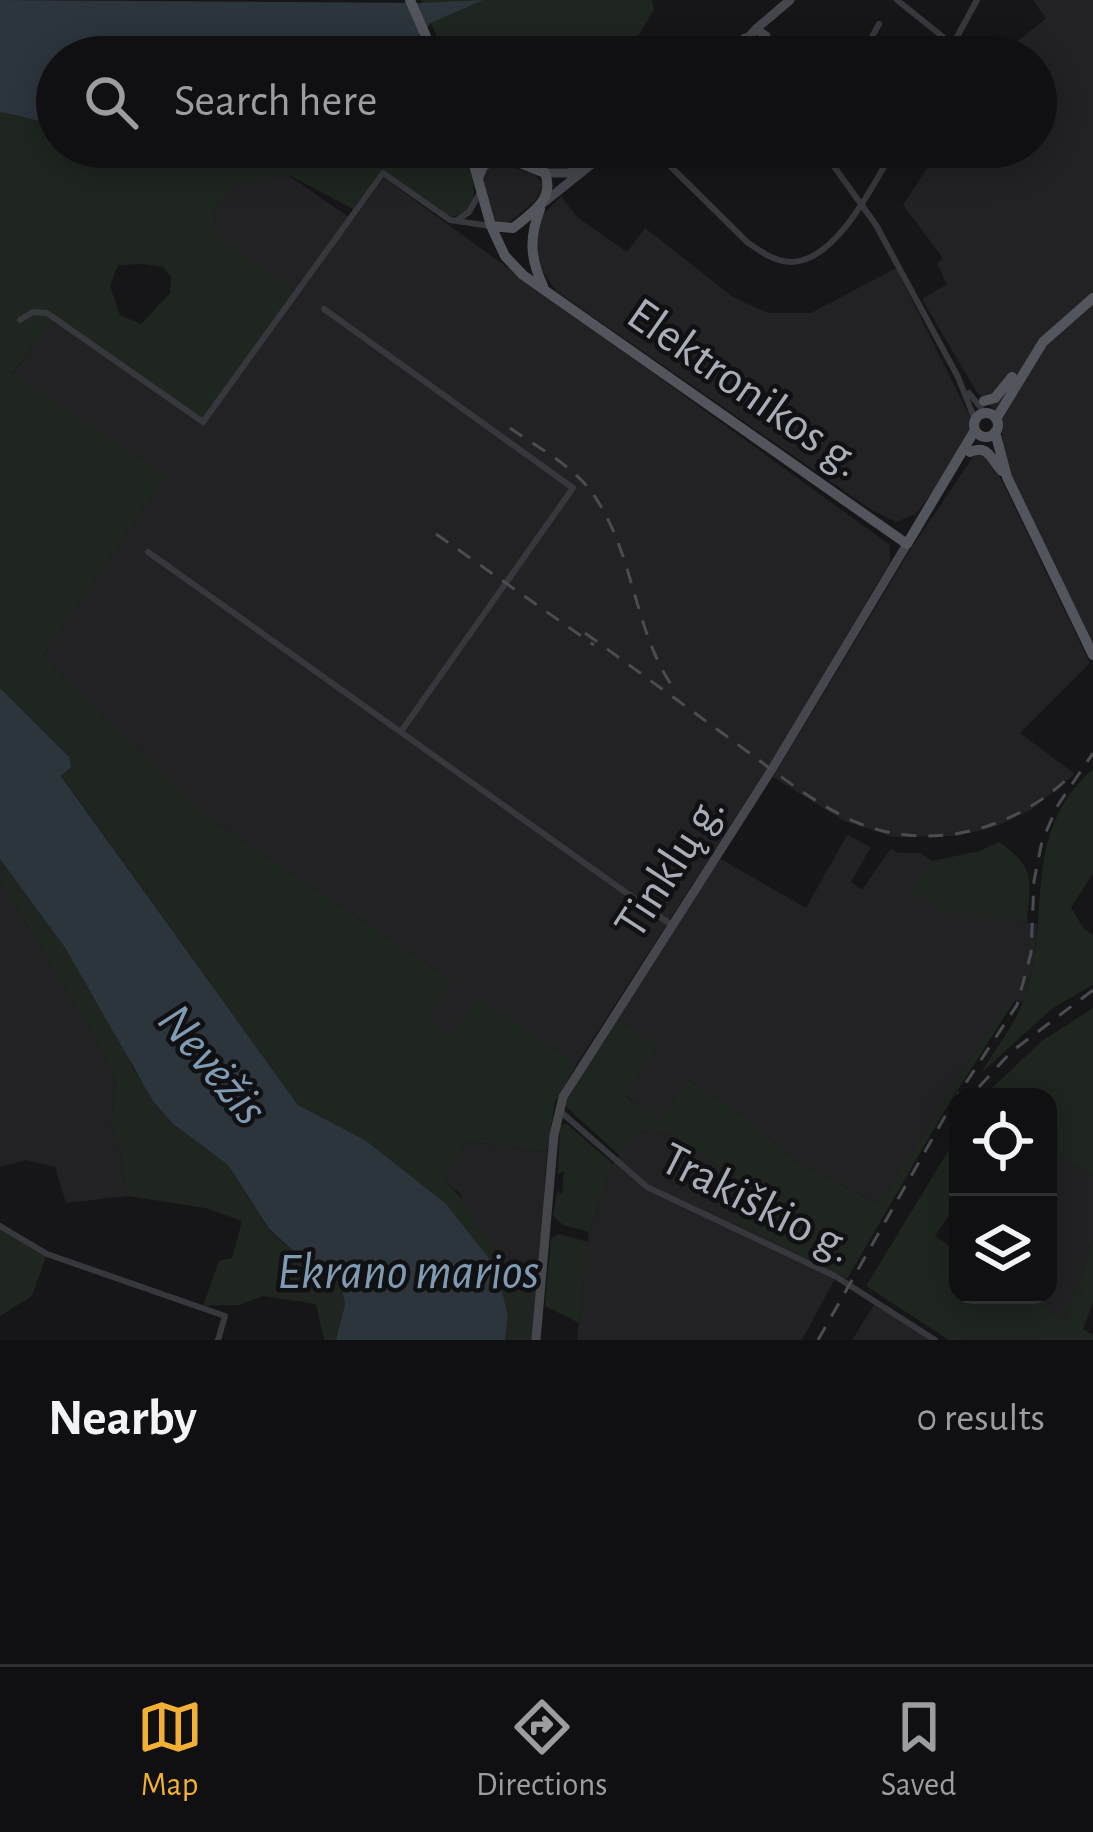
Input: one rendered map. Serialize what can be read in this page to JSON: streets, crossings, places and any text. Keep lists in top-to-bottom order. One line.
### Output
{"streets":{"main road":["Elektronikos g.","Tinklų g."],"street":["Trakiškio g."]},"crossings":[["Elektronikos g.","Tinklų g."],["Tinklų g.","Trakiškio g."]],"water":["Nevėžis","Ekrano marios"],"page":{"search":"Search here","heading":["Nearby","0 results"],"nav":["Map","Directions","Saved"]}}
